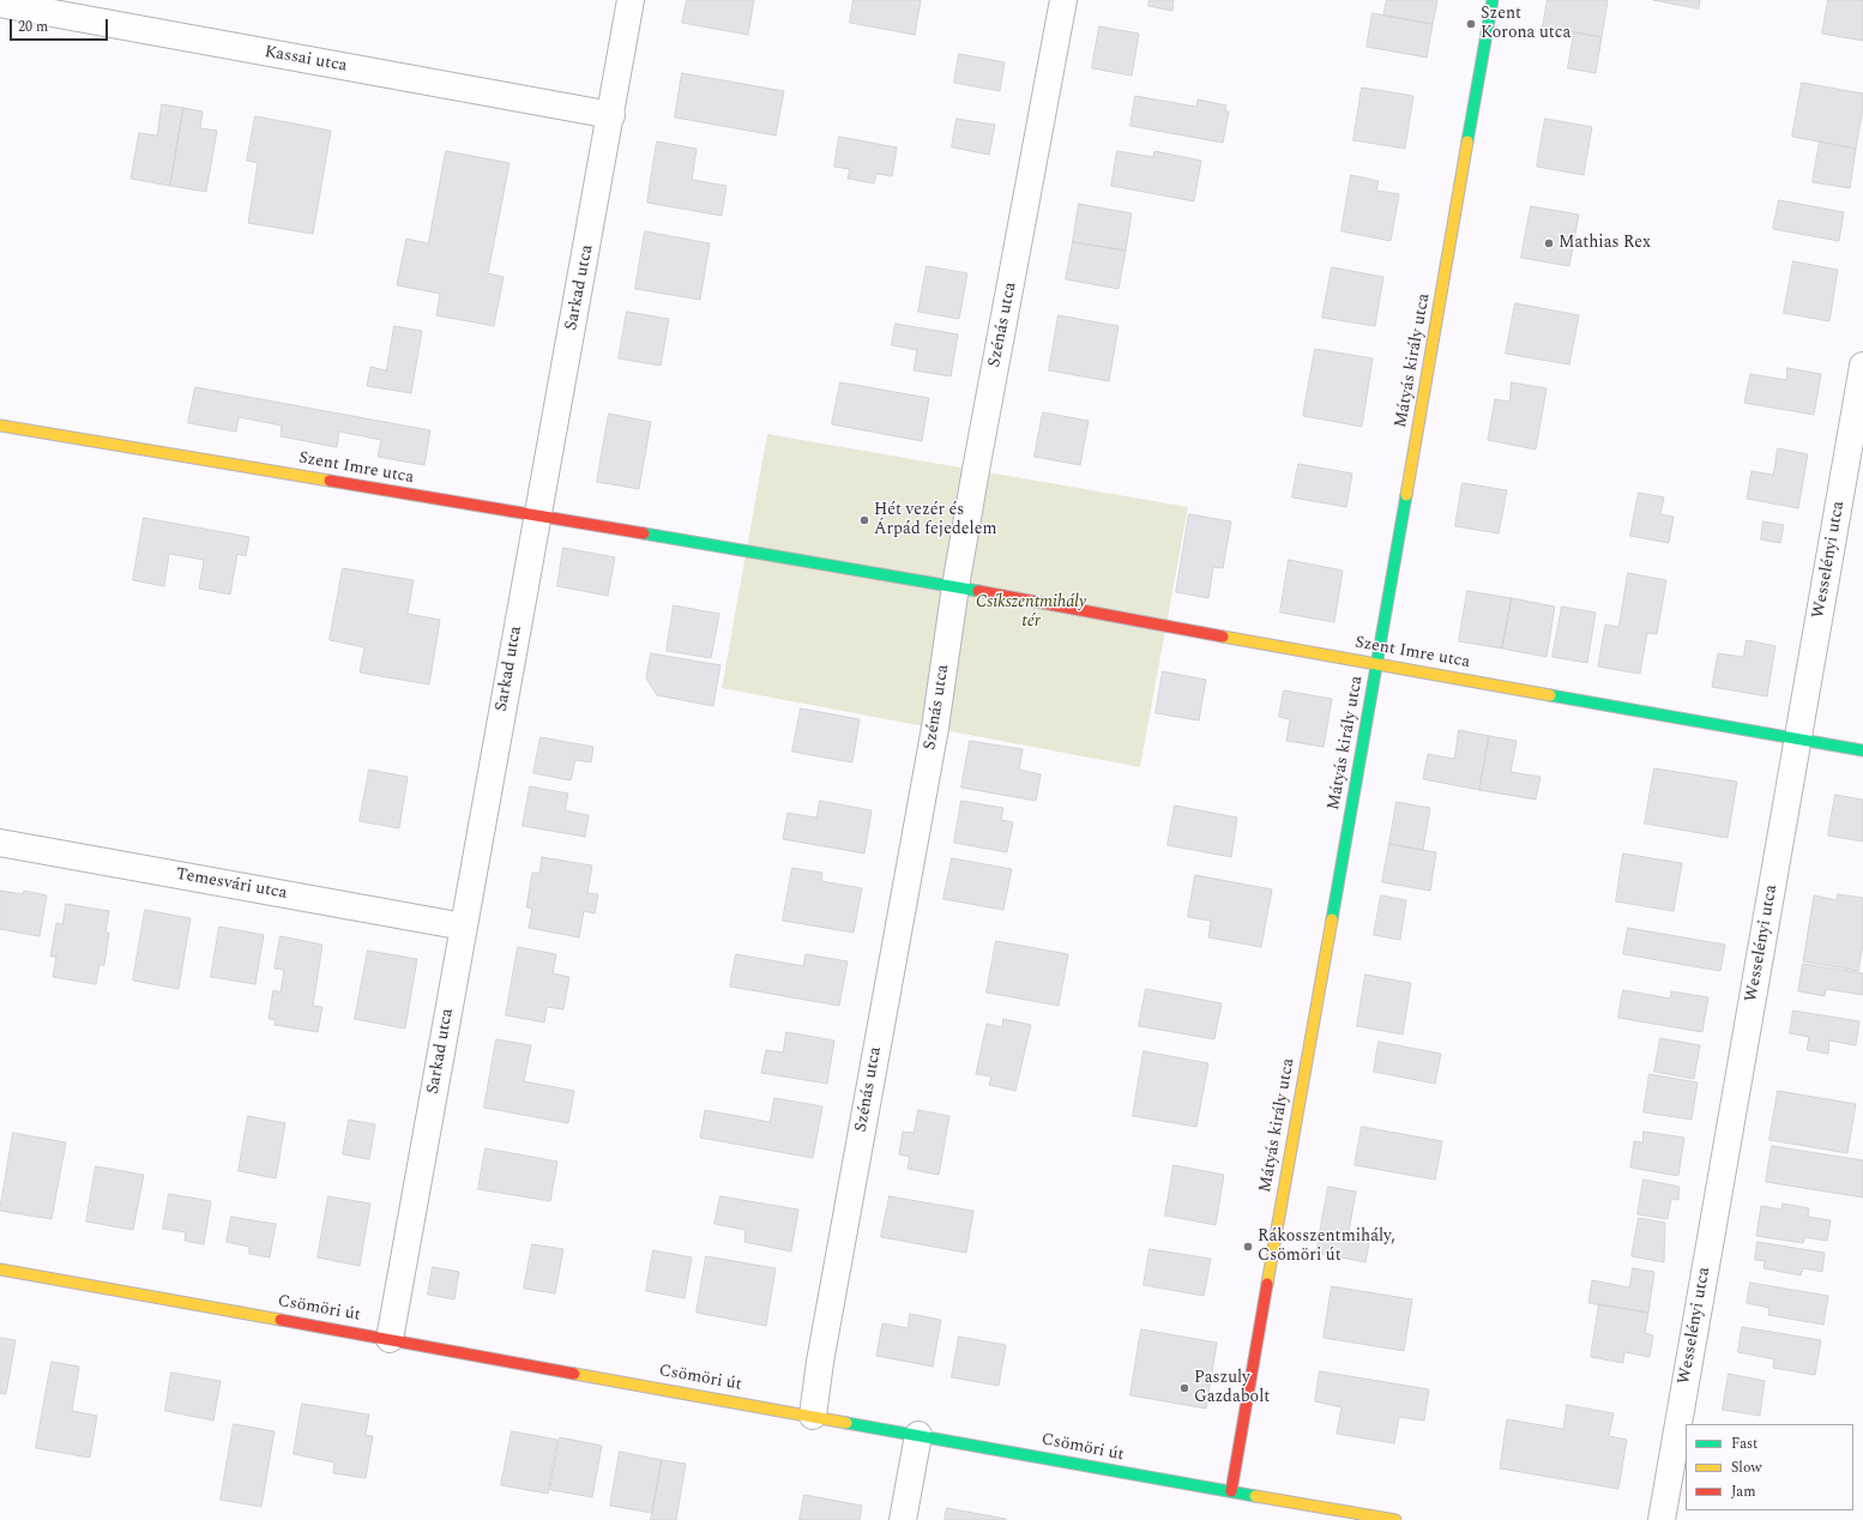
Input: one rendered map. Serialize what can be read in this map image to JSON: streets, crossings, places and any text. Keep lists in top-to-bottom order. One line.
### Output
{"streets":{"street":["Kassai utca","Sarkad utca","Szénás utca","Mátyás király utca","Szent Imre utca","Wesselényi utca","Temesvári utca","Csömöri út"]},"crossings":[["Kassai utca","Sarkad utca"],["Sarkad utca","Szent Imre utca"],["Sarkad utca","Temesvári utca"],["Sarkad utca","Csömöri út"],["Szénás utca","Szent Imre utca"],["Szénás utca","Csömöri út"],["Mátyás király utca","Szent Imre utca"],["Mátyás király utca","Csömöri út"],["Szent Imre utca","Wesselényi utca"]],"parks":["Csíkszentmihály tér"],"places":["Szent Korona utca","Mathias Rex","Hét vezér és Árpád fejedelem","Rákosszentmihály, Csömöri út","Paszuly Gazdabolt"],"legend":["Fast","Slow","Jam"],"scale_bar":"20 m"}
